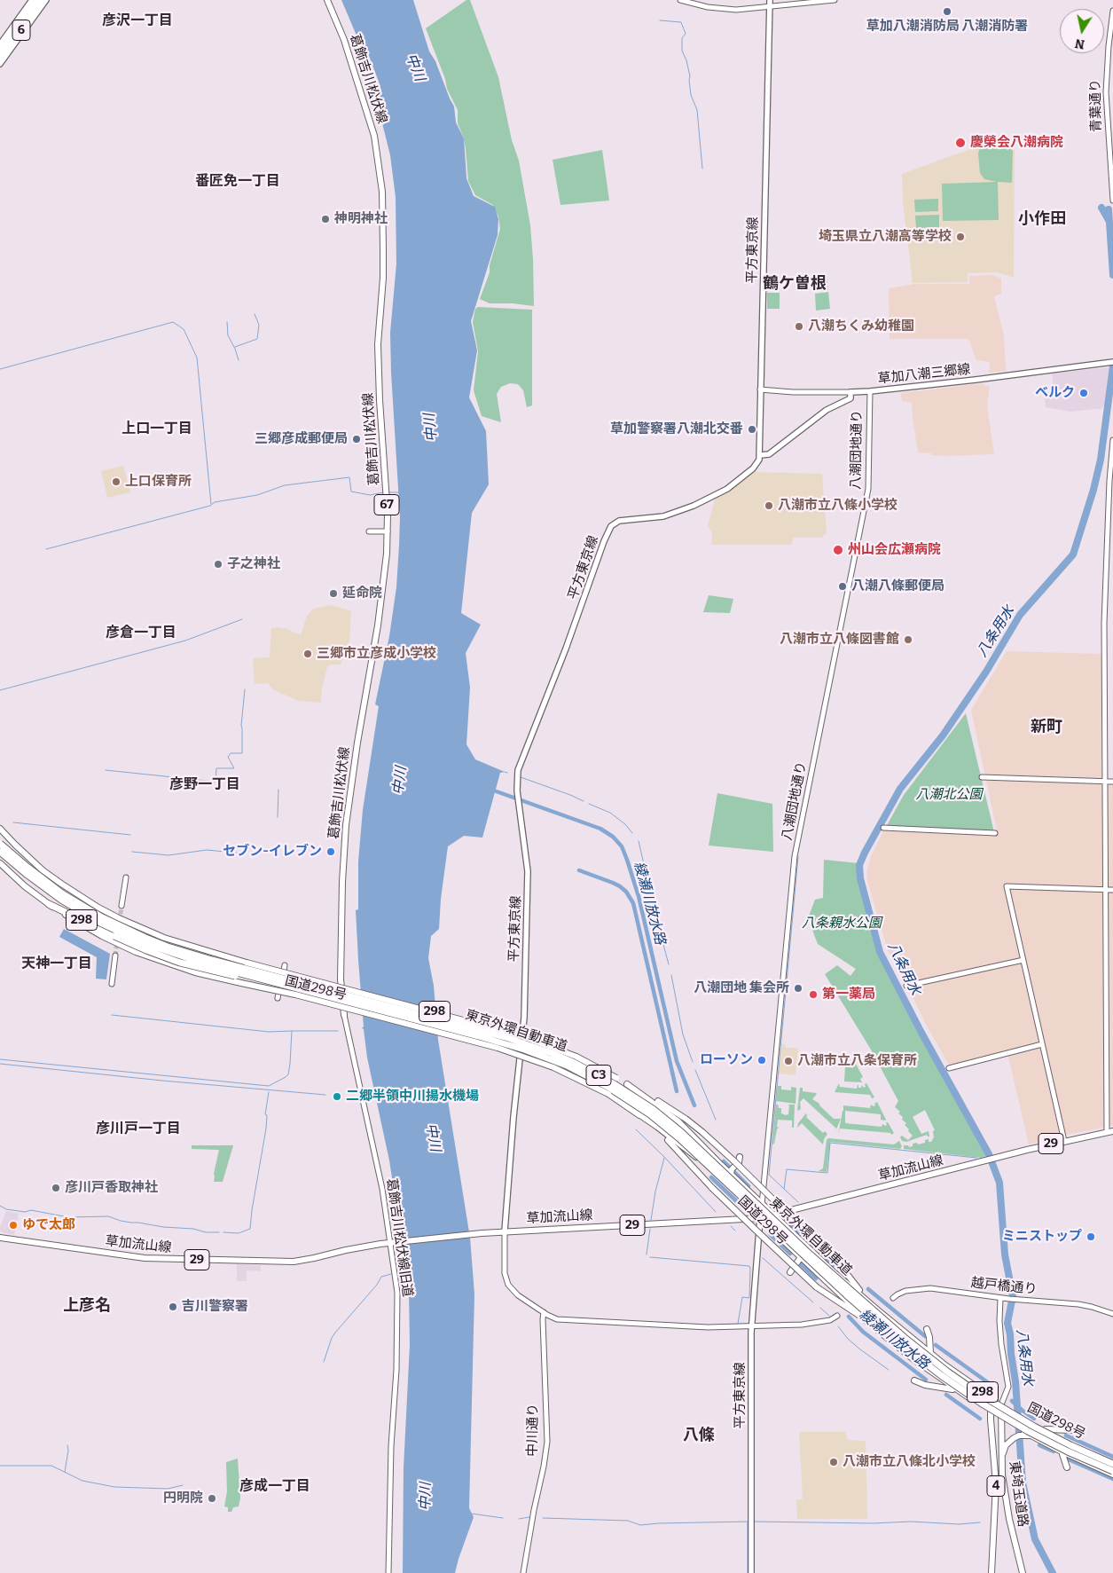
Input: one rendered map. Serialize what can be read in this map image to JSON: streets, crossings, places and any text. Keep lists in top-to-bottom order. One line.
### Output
{"streets":{"highway":["6","298","東京外環自動車道","C3"],"main road":["葛飾吉川松伏線","平方東京線","草加八潮三郷線","67","国道298号","29","草加流山線","4","東埼玉道路"],"street":["青葉通り","八潮団地通り","葛飾吉川松伏線旧道","越戸橋通り","中川通り"]},"crossings":[["葛飾吉川松伏線","葛飾吉川松伏線旧道"],["平方東京線","八潮団地通り"],["平方東京線","国道298号"],["平方東京線","草加流山線"],["草加八潮三郷線","八潮団地通り"],["八潮団地通り","国道298号"],["八潮団地通り","草加流山線"],["298","国道298号"],["298","東京外環自動車道"],["国道298号","草加流山線"],["国道298号","東埼玉道路"],["草加流山線","葛飾吉川松伏線旧道"]],"districts":["彦沢一丁目","番匠免一丁目","小作田","鶴ケ曽根","上口一丁目","彦倉一丁目","新町","彦野一丁目","天神一丁目","彦川戸一丁目","上彦名","八條","彦成一丁目"],"water":["中川","八条用水","綾瀬川放水路"],"parks":["八潮北公園","八条親水公園"],"places":["草加八潮消防局 八潮消防署","慶榮会八潮病院","神明神社","埼玉県立八潮高等学校","八潮ちくみ幼稚園","ベルク","草加警察署八潮北交番","三郷彦成郵便局","上口保育所","八潮市立八條小学校","州山会広瀬病院","子之神社","八潮八條郵便局","延命院","八潮市立八條図書館","三郷市立彦成小学校","セブン-イレブン","八潮団地 集会所","第一薬局","ローソン","八潮市立八条保育所","二郷半領中川揚水機場","彦川戸香取神社","ゆで太郎","ミニストップ","吉川警察署","八潮市立八條北小学校","円明院"],"north":"bottom"}
